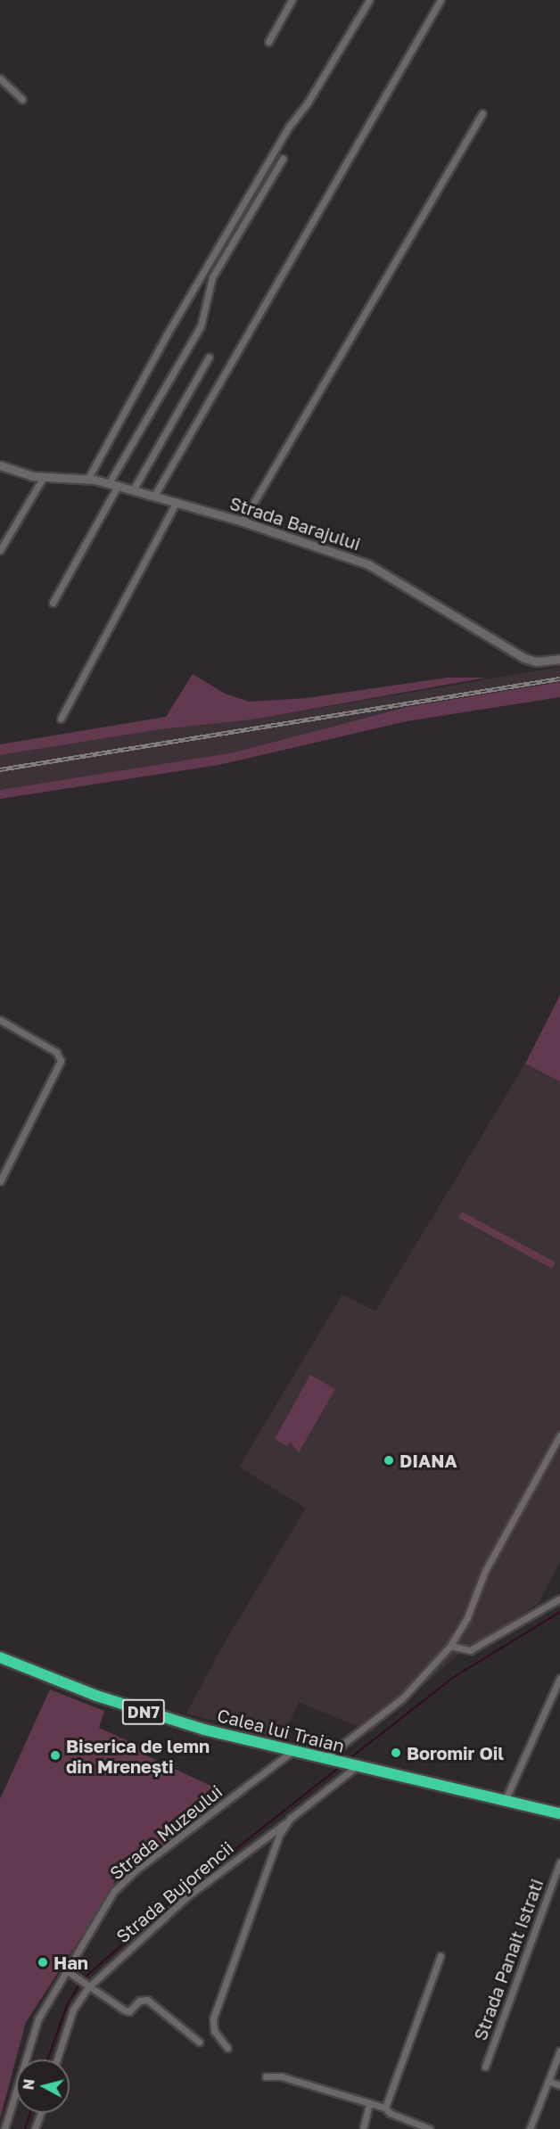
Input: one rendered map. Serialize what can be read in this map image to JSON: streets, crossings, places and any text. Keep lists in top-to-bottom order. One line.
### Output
{"streets":{"highway":["DN7","Calea lui Traian"],"street":["Strada Barajului","Strada Muzeului","Strada Bujorencii","Strada Panait Istrati"]},"crossings":[["Calea lui Traian","Strada Muzeului"],["Calea lui Traian","Strada Bujorencii"]],"places":["DIANA","Boromir Oil","Biserica de lemn din Mrenești","Han"],"north":"left"}
